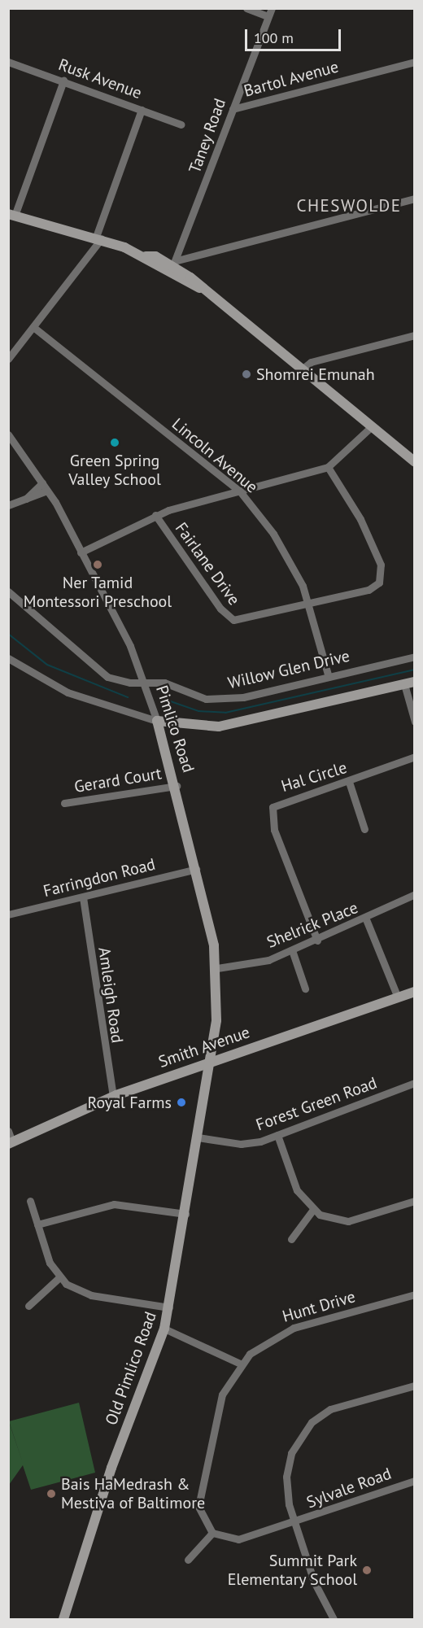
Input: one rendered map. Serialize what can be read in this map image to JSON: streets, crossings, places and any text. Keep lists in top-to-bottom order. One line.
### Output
{"streets":{"street":["Rusk Avenue","Bartol Avenue","Taney Road","Lincoln Avenue","Fairlane Drive","Willow Glen Drive","Pimlico Road","Hal Circle","Gerard Court","Farringdon Road","Shelrick Place","Amleigh Road","Smith Avenue","Forest Green Road","Hunt Drive","Old Pimlico Road","Sylvale Road"]},"crossings":[["Bartol Avenue","Taney Road"],["Lincoln Avenue","Fairlane Drive"],["Lincoln Avenue","Willow Glen Drive"],["Willow Glen Drive","Pimlico Road"],["Pimlico Road","Gerard Court"],["Pimlico Road","Farringdon Road"],["Pimlico Road","Shelrick Place"],["Pimlico Road","Smith Avenue"],["Pimlico Road","Old Pimlico Road"],["Hal Circle","Shelrick Place"],["Farringdon Road","Amleigh Road"],["Amleigh Road","Smith Avenue"],["Smith Avenue","Old Pimlico Road"],["Forest Green Road","Old Pimlico Road"],["Hunt Drive","Sylvale Road"]],"districts":["CHESWOLDE"],"places":["Shomrei Emunah","Green Spring Valley School","Ner Tamid Montessori Preschool","Royal Farms","Bais HaMedrash & Mestiva of Baltimore","Summit Park Elementary School"],"scale_bar":"100 m"}
